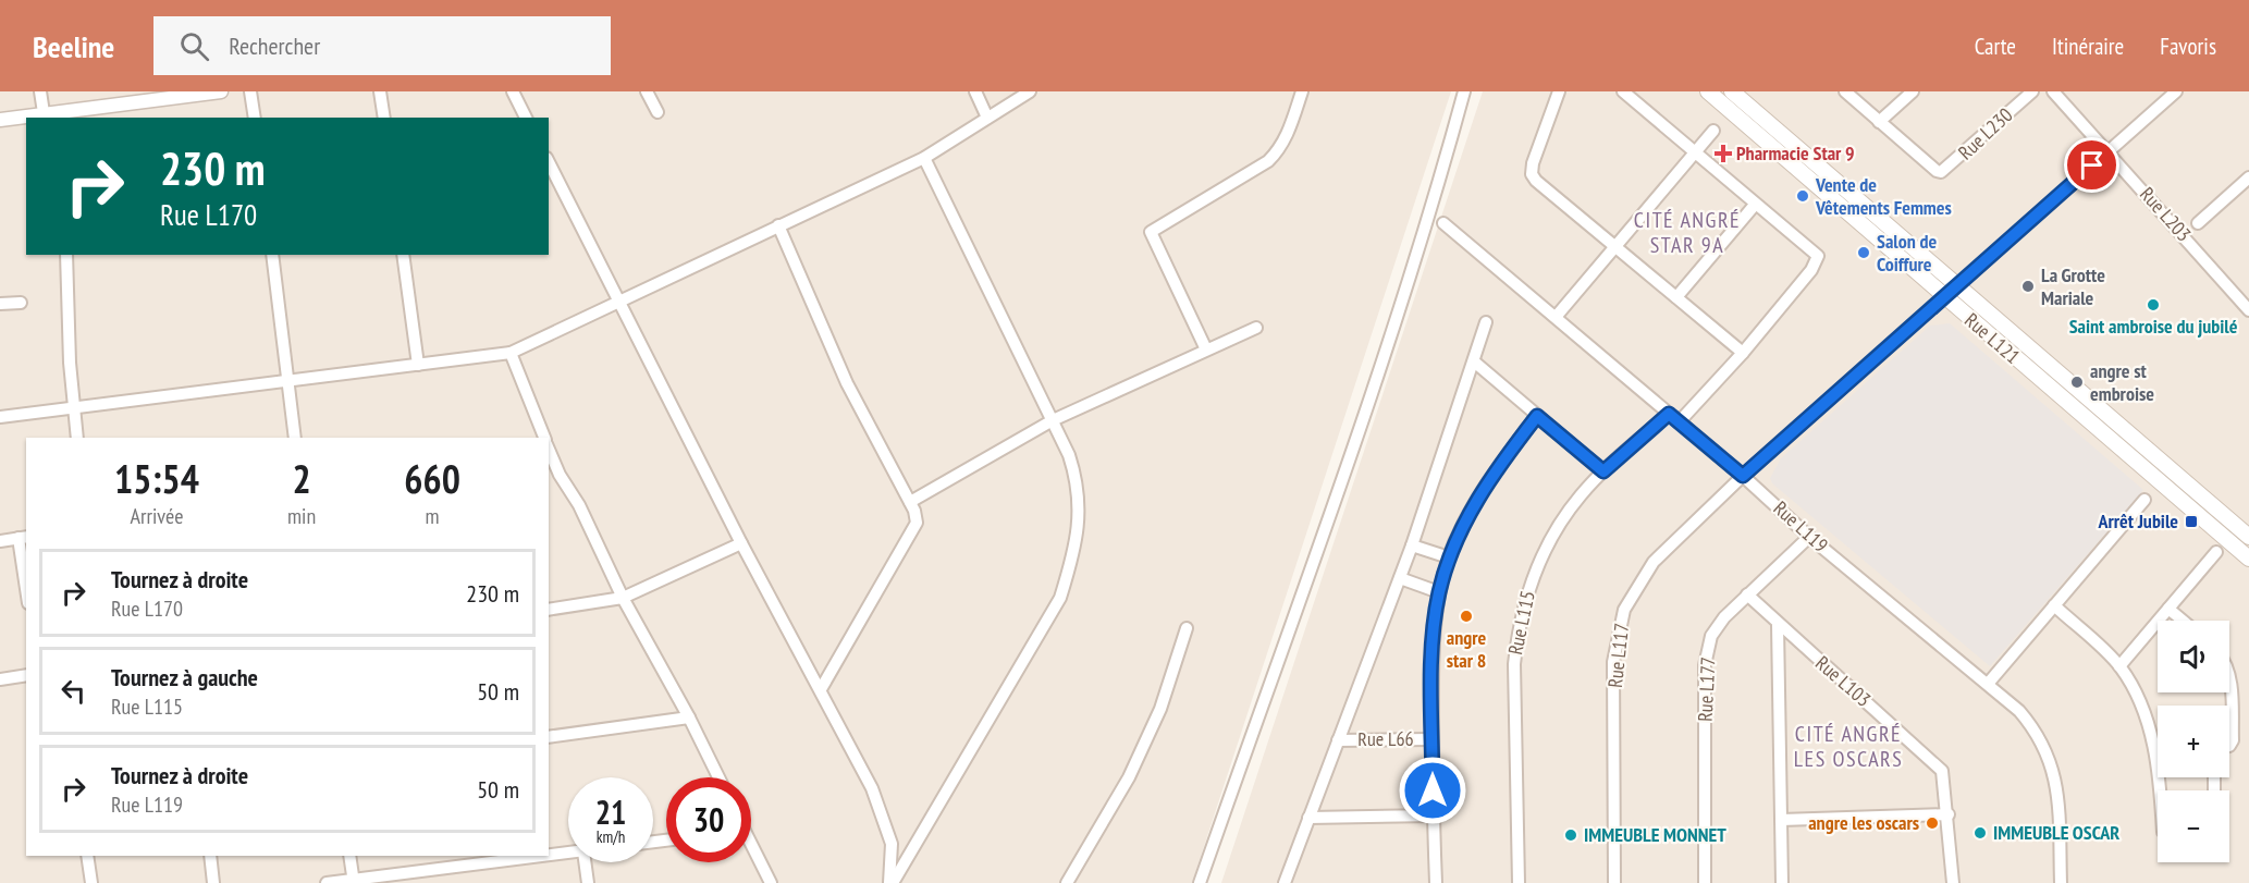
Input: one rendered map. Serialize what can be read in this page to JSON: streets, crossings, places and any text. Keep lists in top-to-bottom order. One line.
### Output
{"streets":{"main road":["Rue L121"],"street":["Rue L230","Rue L203","Rue L119","Rue L115","Rue L117","Rue L103","Rue L177","Rue L66"]},"crossings":[["Rue L203","Rue L117"],["Rue L121","Rue L117"],["Rue L119","Rue L115"],["Rue L119","Rue L117"],["Rue L119","Rue L177"],["Rue L103","Rue L177"]],"districts":["CITÉ ANGRÉ STAR 9A","CITÉ ANGRÉ LES OSCARS"],"places":{"health":["Pharmacie Star 9"],"other":["Vente de Vêtements Femmes","Salon de Coiffure","La Grotte Mariale","Saint ambroise du jubilé","angre st embroise","angre star 8","angre les oscars","IMMEUBLE OSCAR","IMMEUBLE MONNET"],"transit":["Arrêt Jubile"]},"page":{"header":"Beeline","search":"Rechercher","nav":["Carte","Itinéraire","Favoris"],"turn":["230 m","Rue L170"],"eta":["15:54","Arrivée","2","min","660","m"],"list":[{"name":"Tournez à droite","note":"Rue L170","value":"230 m"},{"name":"Tournez à gauche","note":"Rue L115","value":"50 m"},{"name":"Tournez à droite","note":"Rue L119","value":"50 m"}],"map_buttons":["+","−"],"speed":"21 km/h","limit":"30"}}
